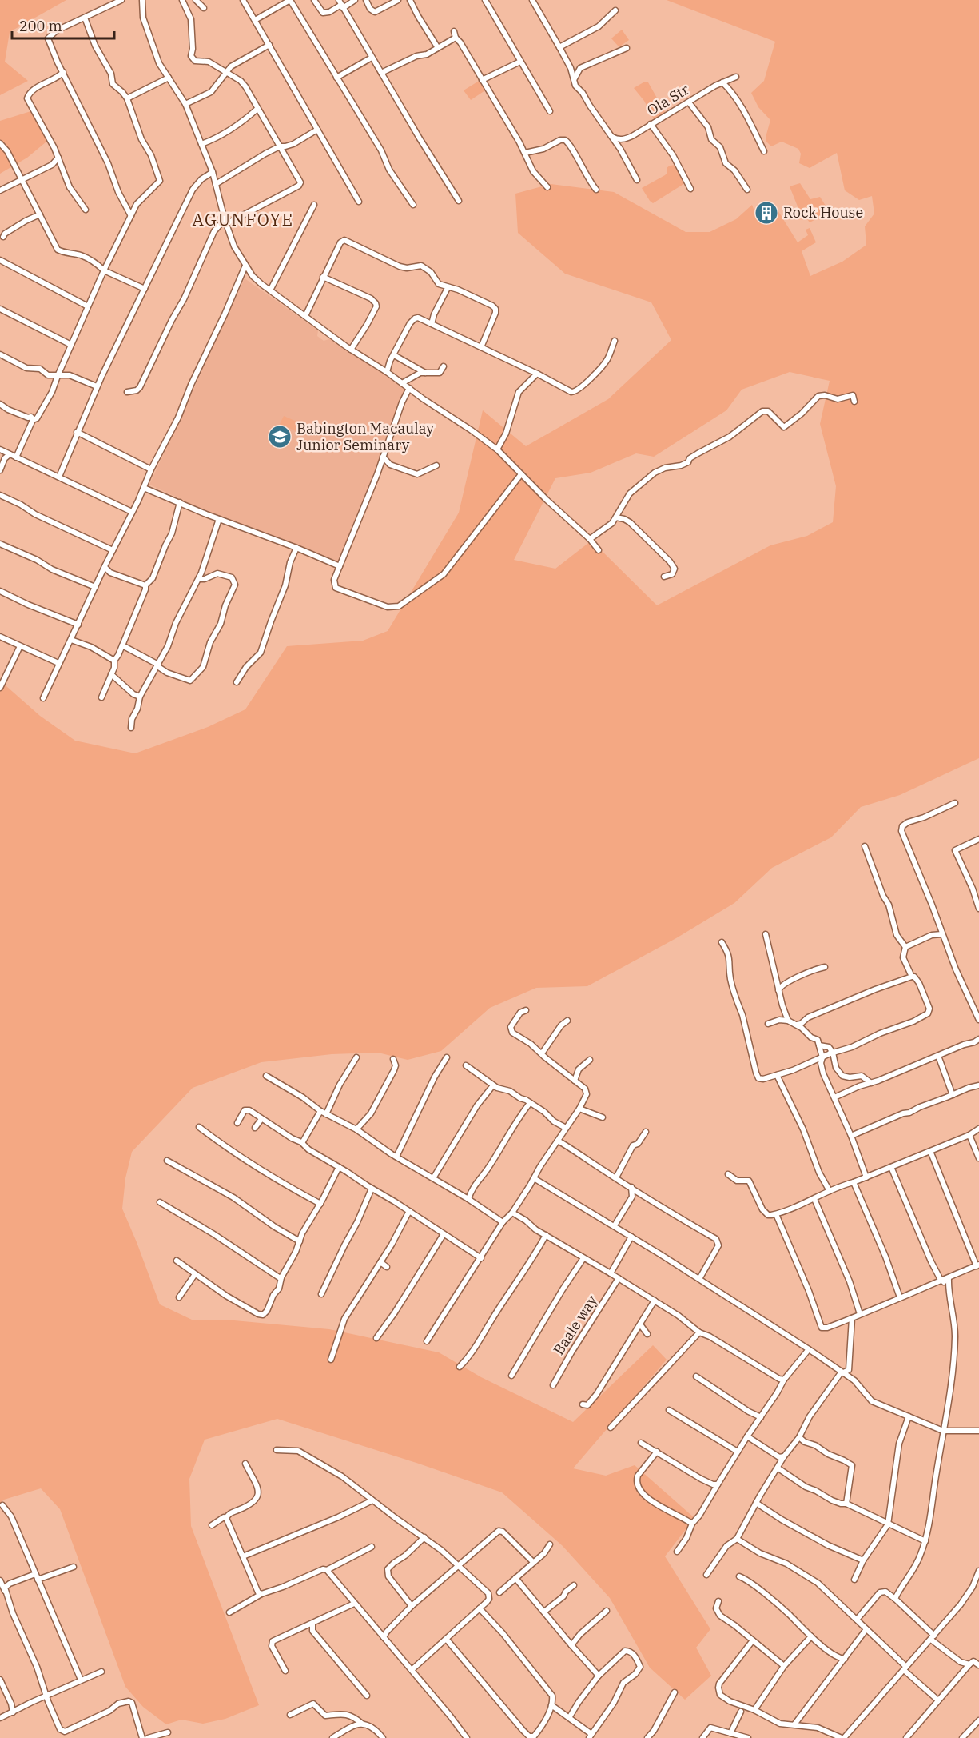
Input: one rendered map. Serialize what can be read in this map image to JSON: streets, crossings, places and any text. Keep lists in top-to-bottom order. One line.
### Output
{"streets":{"street":["Ola Str","Baale way"]},"districts":["AGUNFOYE"],"places":{"building":["Rock House"],"school or university":["Babington Macaulay Junior Seminary"]},"scale_bar":"200 m"}
